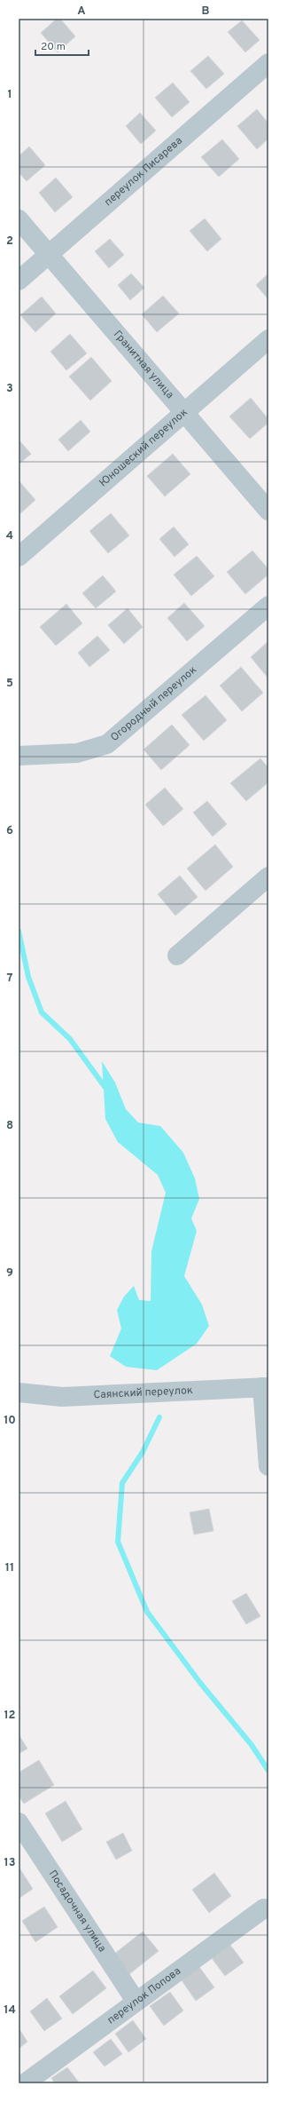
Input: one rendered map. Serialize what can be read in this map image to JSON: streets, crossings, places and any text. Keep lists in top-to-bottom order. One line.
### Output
{"streets":{"street":["переулок Писарева","Гранитная улица","Юношеский переулок","Огородный переулок","Саянский переулок","Посадочная улица","переулок Попова"]},"crossings":[["переулок Писарева","Гранитная улица"],["Гранитная улица","Юношеский переулок"],["Посадочная улица","переулок Попова"]],"scale_bar":"20 m","grid":{"columns":["A","B"],"rows":["1","2","3","4","5","6","7","8","9","10","11","12","13","14"]}}
